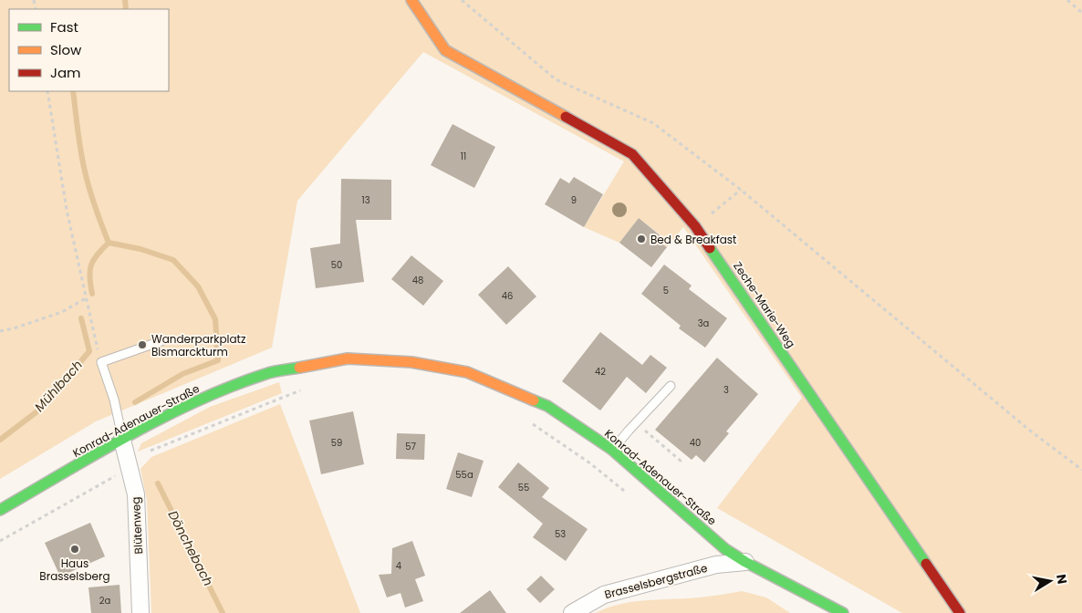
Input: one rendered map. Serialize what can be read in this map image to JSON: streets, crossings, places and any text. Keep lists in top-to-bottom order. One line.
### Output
{"streets":{"main road":["Zeche-Marie-Weg","Konrad-Adenauer-Straße"],"street":["Blütenweg","Brasselsbergstraße"]},"crossings":[["Konrad-Adenauer-Straße","Blütenweg"],["Konrad-Adenauer-Straße","Brasselsbergstraße"]],"water":["Mühlbach","Dönchebach"],"places":["Bed & Breakfast","Wanderparkplatz Bismarckturm","Haus Brasselsberg"],"house_numbers":["11","13","9","50","48","5","46","3a","42","3","59","40","57","55a","55","53","4","2a"],"legend":["Fast","Slow","Jam"],"north":"right"}
